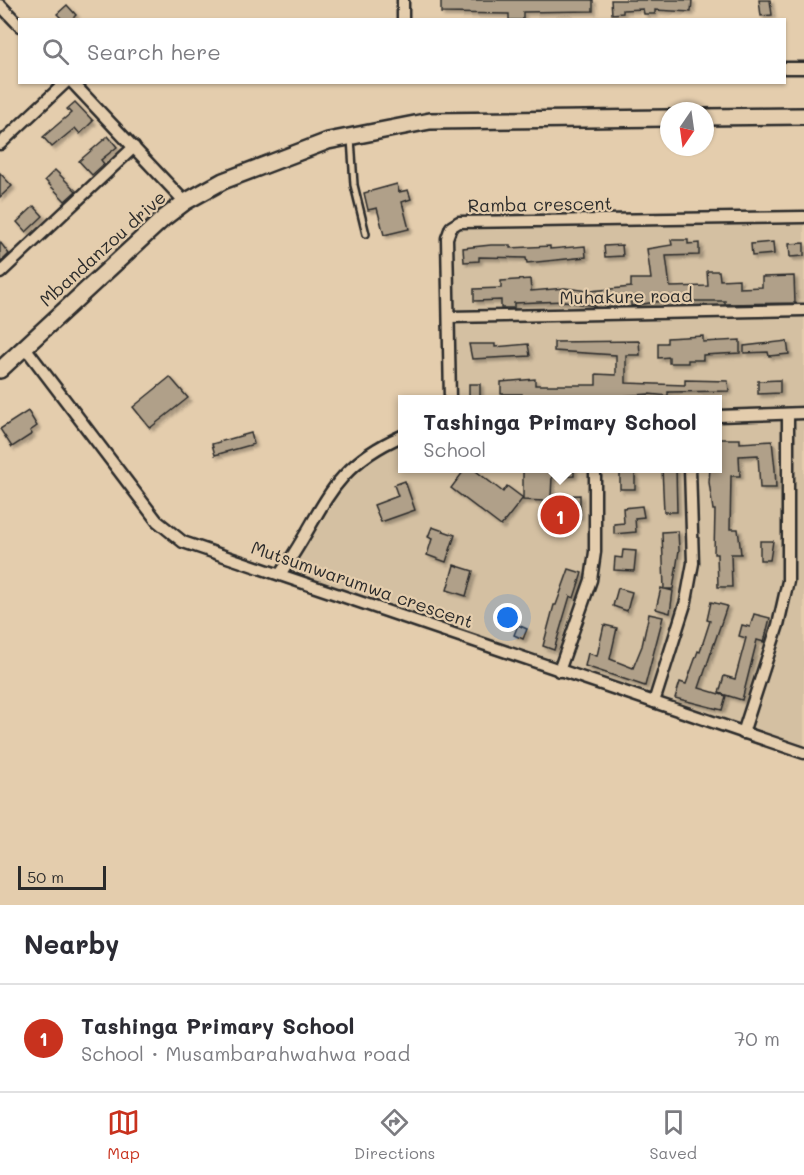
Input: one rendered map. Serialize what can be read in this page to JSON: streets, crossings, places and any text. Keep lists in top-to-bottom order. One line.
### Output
{"streets":{"street":["Ramba crescent","Mbandanzou drive","Muhakure road","Mutsumwarumwa crescent"]},"crossings":[["Ramba crescent","Muhakure road"],["Mbandanzou drive","Mutsumwarumwa crescent"]],"scale_bar":"50 m","north":"bottom","page":{"search":"Search here","popup":["Tashinga Primary School","School"],"pins":"1","scale":"50 m","heading":"Nearby","list":[{"mark":"1","name":"Tashinga Primary School","note":"School · Musambarahwahwa road","value":"70 m"}],"nav":["Map","Directions","Saved"]}}
